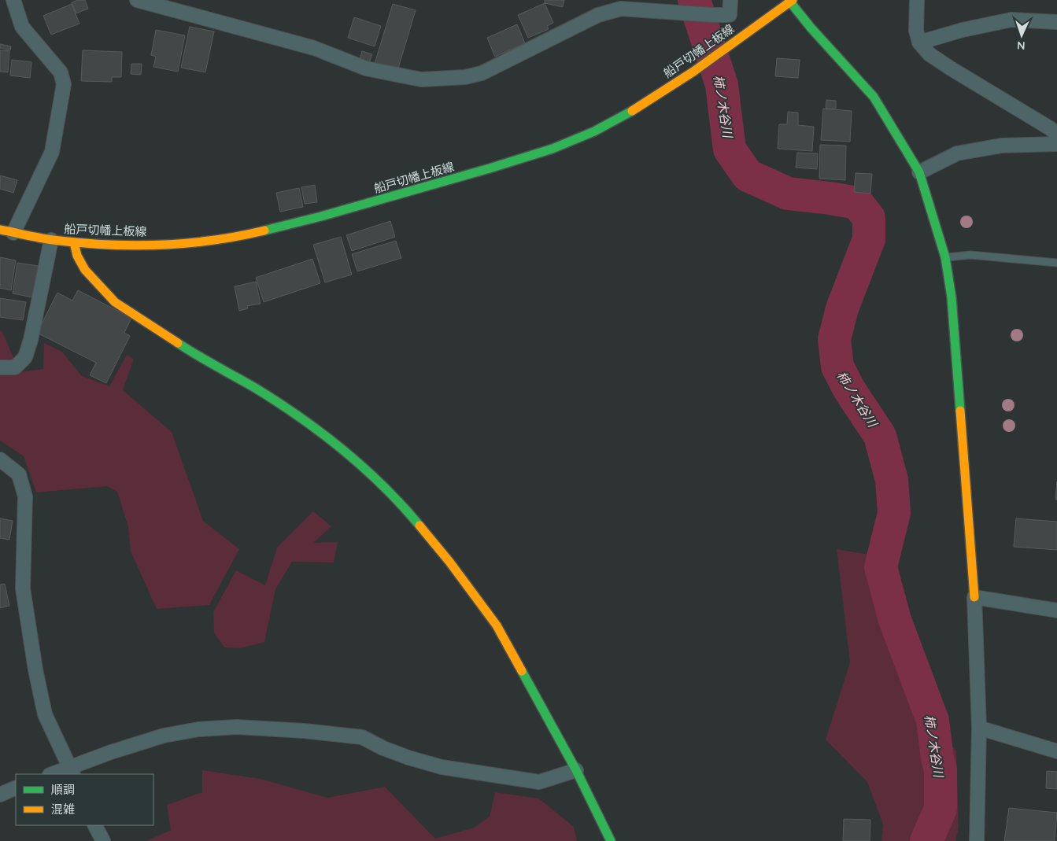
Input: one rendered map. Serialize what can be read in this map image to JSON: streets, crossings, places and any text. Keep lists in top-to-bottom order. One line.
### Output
{"streets":{"street":["船戸切幡上板線"]},"water":["柿ノ木谷川"],"legend":["順調","混雑"],"north":"bottom"}
